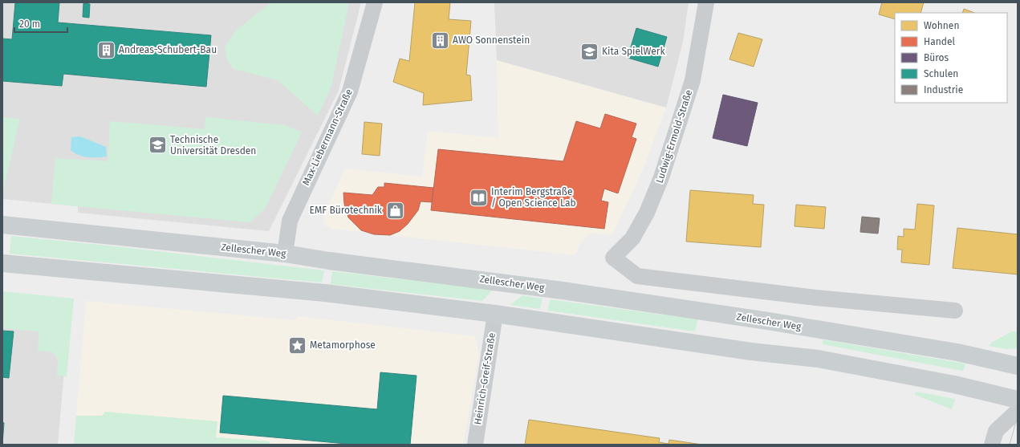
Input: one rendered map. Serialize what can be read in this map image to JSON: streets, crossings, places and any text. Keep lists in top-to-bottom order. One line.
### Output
{"streets":{"main road":["Zellescher Weg"],"street":["Ludwig-Ermold-Straße","Max-Liebermann-Straße","Heinrich-Greif-Straße"]},"crossings":[["Max-Liebermann-Straße","Zellescher Weg"]],"places":{"building":["AWO Sonnenstein","Andreas-Schubert-Bau"],"school or university":["Kita SpielWerk","Technische Universität Dresden"],"library":["Interim Bergstraße / Open Science Lab"],"shop":["EMF Bürotechnik"],"place":["Metamorphose"]},"legend":["Wohnen","Handel","Büros","Schulen","Industrie"],"scale_bar":"20 m"}
